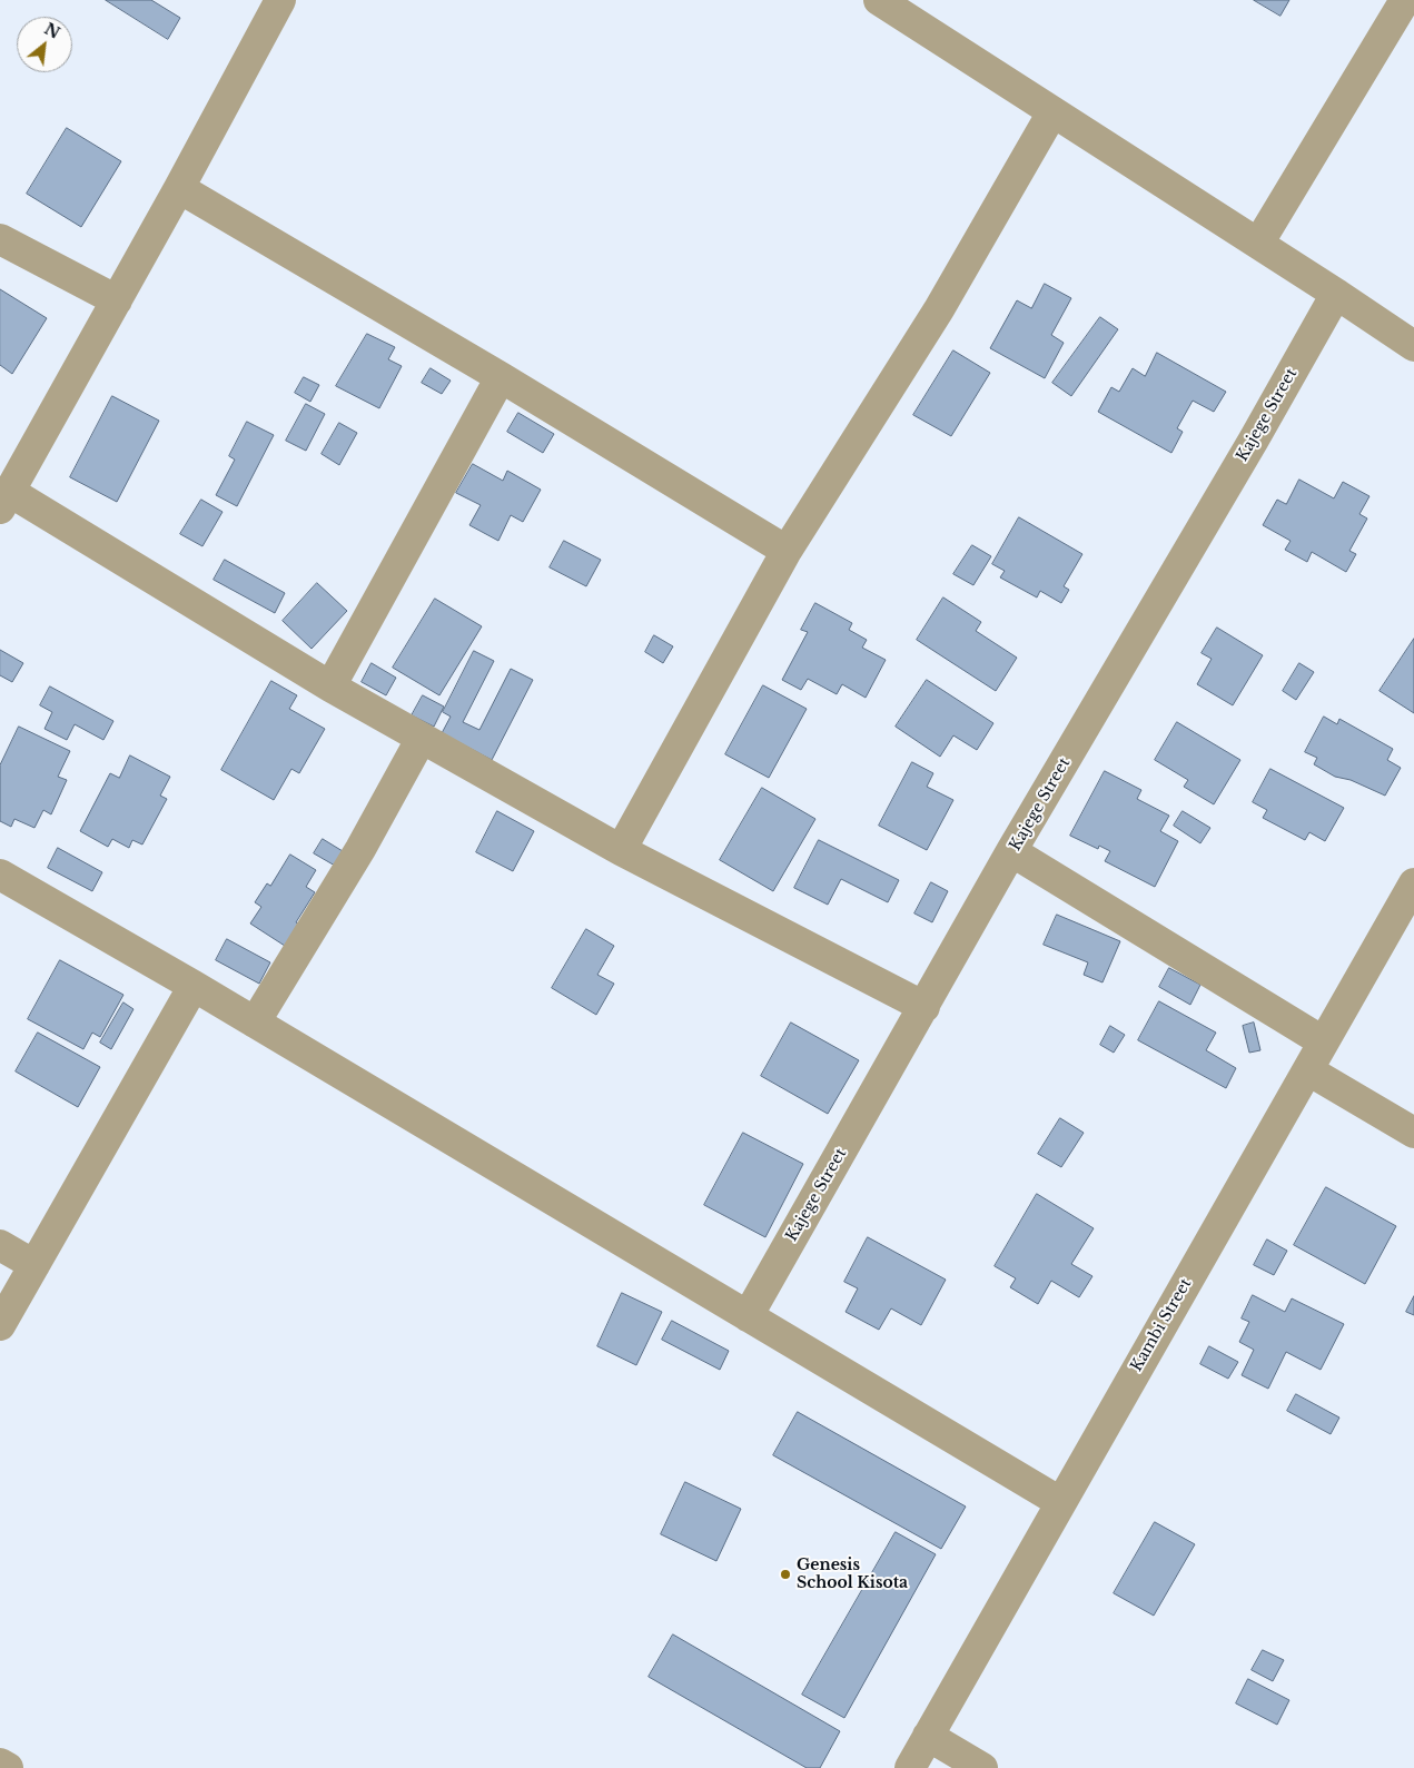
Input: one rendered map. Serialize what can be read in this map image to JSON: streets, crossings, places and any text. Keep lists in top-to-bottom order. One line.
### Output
{"streets":{"street":["Kajege Street","Kambi Street"]},"places":["Genesis School Kisota"],"north":"top right"}
